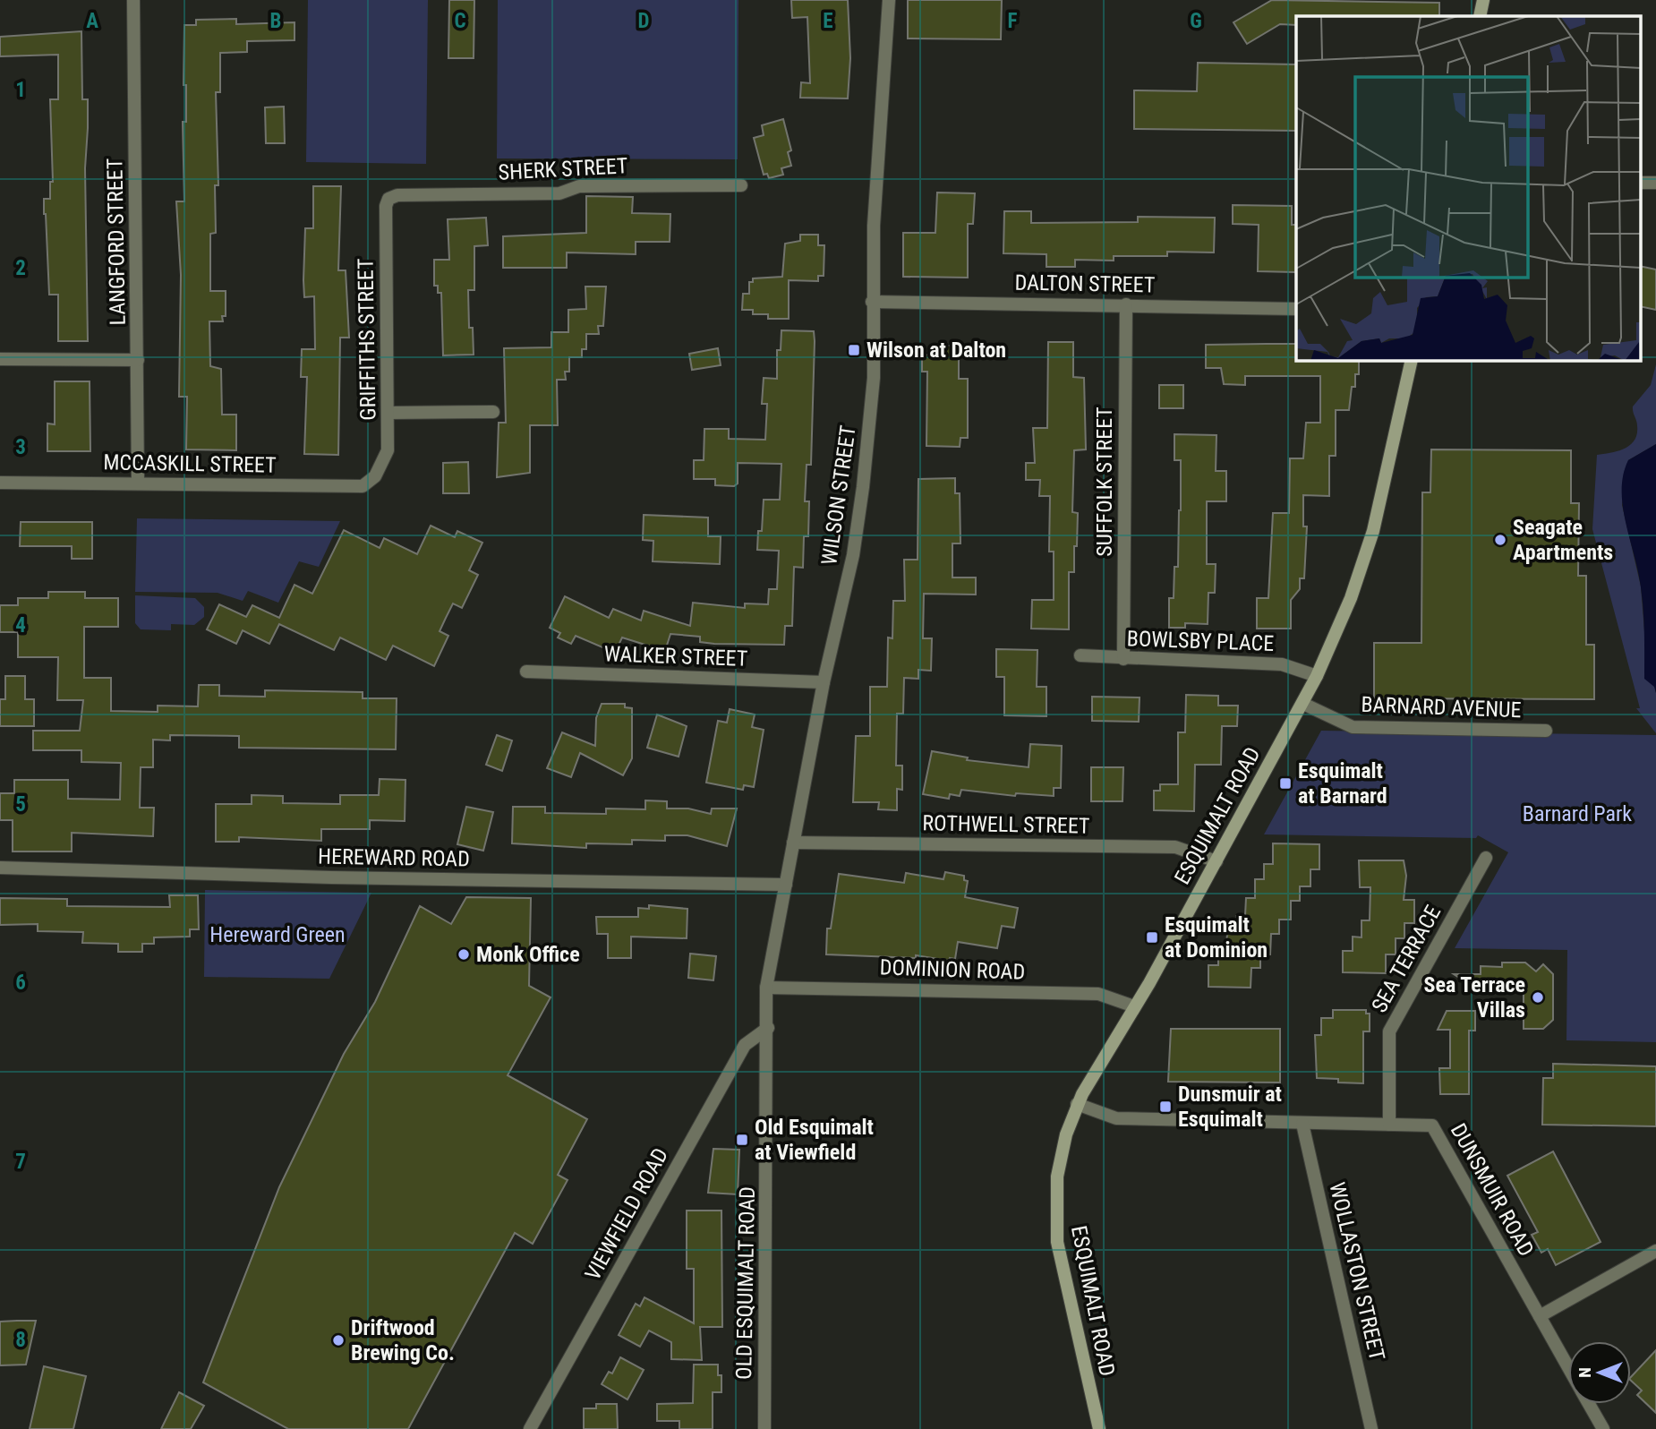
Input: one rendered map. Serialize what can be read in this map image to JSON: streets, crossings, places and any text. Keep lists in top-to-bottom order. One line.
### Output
{"streets":{"main road":["ESQUIMALT ROAD"],"street":["SHERK STREET","LANGFORD STREET","DALTON STREET","GRIFFITHS STREET","MCCASKILL STREET","SUFFOLK STREET","WILSON STREET","BOWLSBY PLACE","WALKER STREET","BARNARD AVENUE","ROTHWELL STREET","HEREWARD ROAD","SEA TERRACE","DOMINION ROAD","DUNSMUIR ROAD","VIEWFIELD ROAD","WOLLASTON STREET","OLD ESQUIMALT ROAD"]},"crossings":[["SHERK STREET","GRIFFITHS STREET"],["LANGFORD STREET","MCCASKILL STREET"],["DALTON STREET","SUFFOLK STREET"],["DALTON STREET","WILSON STREET"],["GRIFFITHS STREET","MCCASKILL STREET"],["SUFFOLK STREET","BOWLSBY PLACE"],["WILSON STREET","WALKER STREET"],["WILSON STREET","ROTHWELL STREET"],["WILSON STREET","HEREWARD ROAD"],["WILSON STREET","DOMINION ROAD"],["WILSON STREET","OLD ESQUIMALT ROAD"],["BOWLSBY PLACE","ESQUIMALT ROAD"],["BARNARD AVENUE","ESQUIMALT ROAD"],["ESQUIMALT ROAD","ROTHWELL STREET"],["ESQUIMALT ROAD","DOMINION ROAD"],["ESQUIMALT ROAD","DUNSMUIR ROAD"],["SEA TERRACE","DUNSMUIR ROAD"],["DOMINION ROAD","OLD ESQUIMALT ROAD"],["DUNSMUIR ROAD","WOLLASTON STREET"],["VIEWFIELD ROAD","OLD ESQUIMALT ROAD"]],"parks":["Barnard Park","Hereward Green"],"places":{"transit":["Wilson at Dalton","Esquimalt at Barnard","Esquimalt at Dominion","Dunsmuir at Esquimalt","Old Esquimalt at Viewfield"],"other":["Seagate Apartments","Monk Office","Sea Terrace Villas","Driftwood Brewing Co."]},"north":"left","grid":{"columns":["A","B","C","D","E","F","G"],"rows":["1","2","3","4","5","6","7","8"]}}
